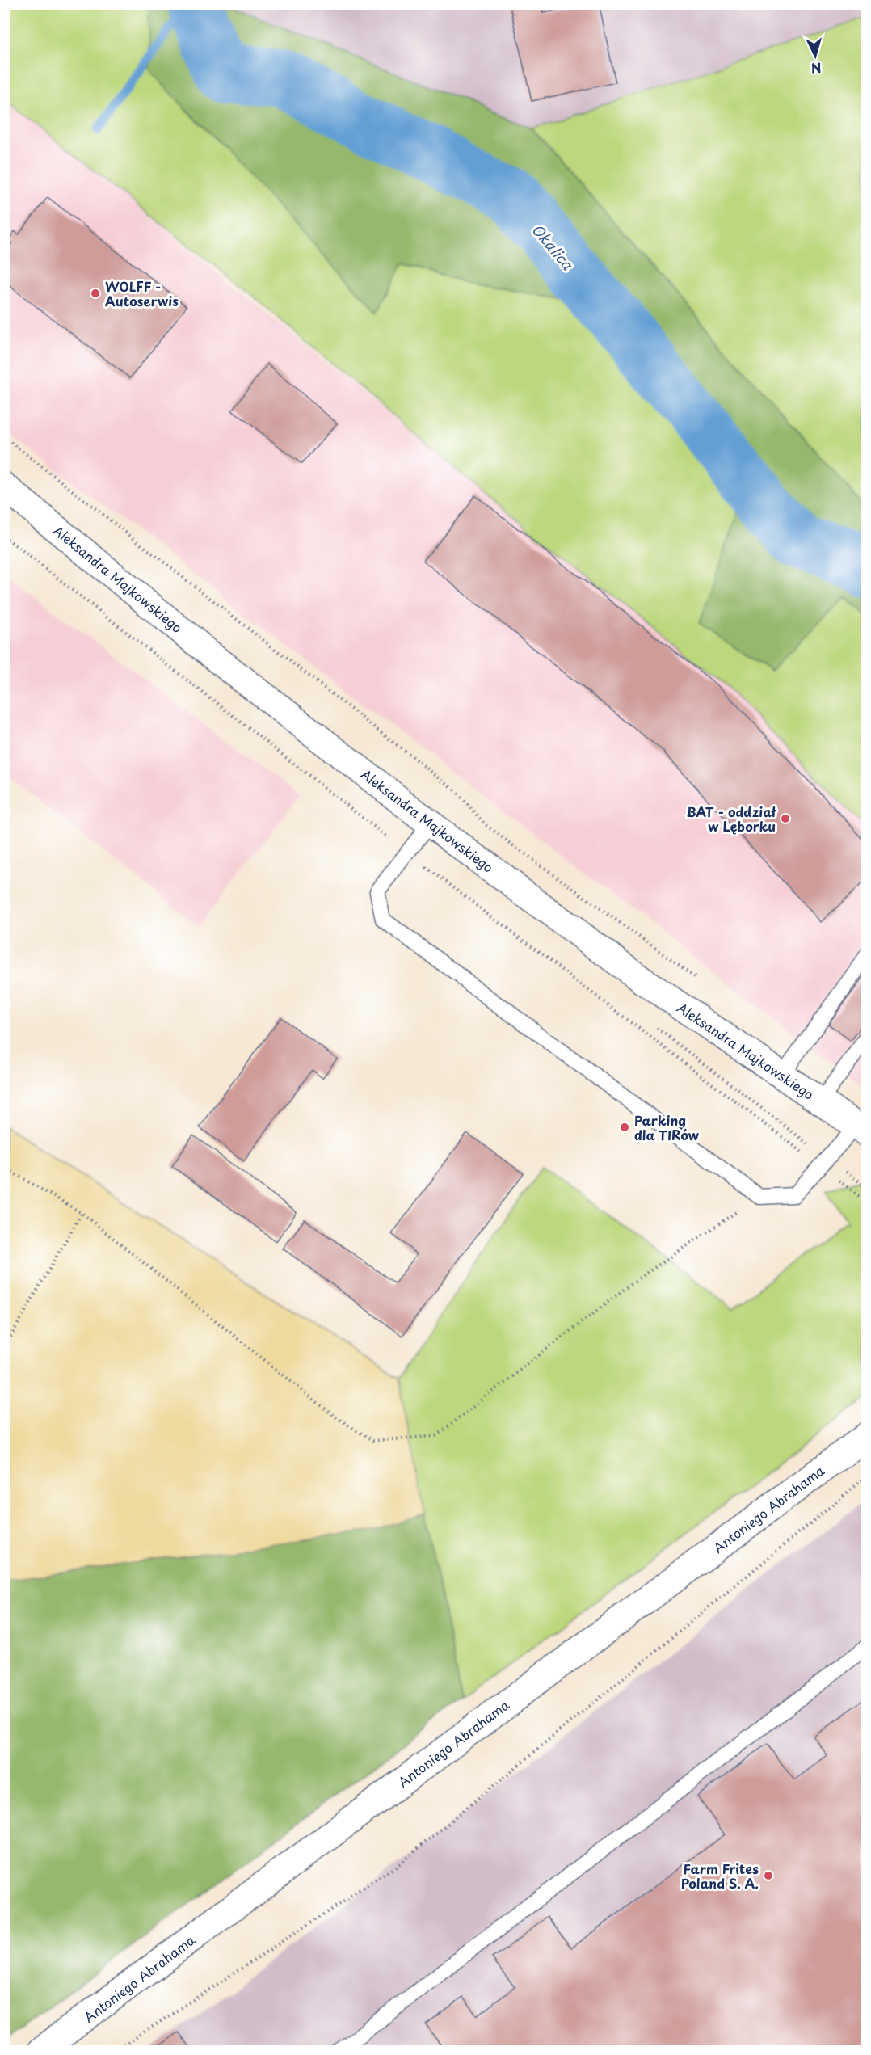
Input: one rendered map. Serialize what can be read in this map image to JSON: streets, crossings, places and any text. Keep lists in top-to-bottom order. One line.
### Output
{"streets":{"street":["Aleksandra Majkowskiego","Antoniego Abrahama"]},"water":["Okalica"],"places":["WOLFF - Autoserwis","BAT - oddział w Lęborku","Parking dla TIRów","Farm Frites Poland S. A."],"north":"bottom"}
